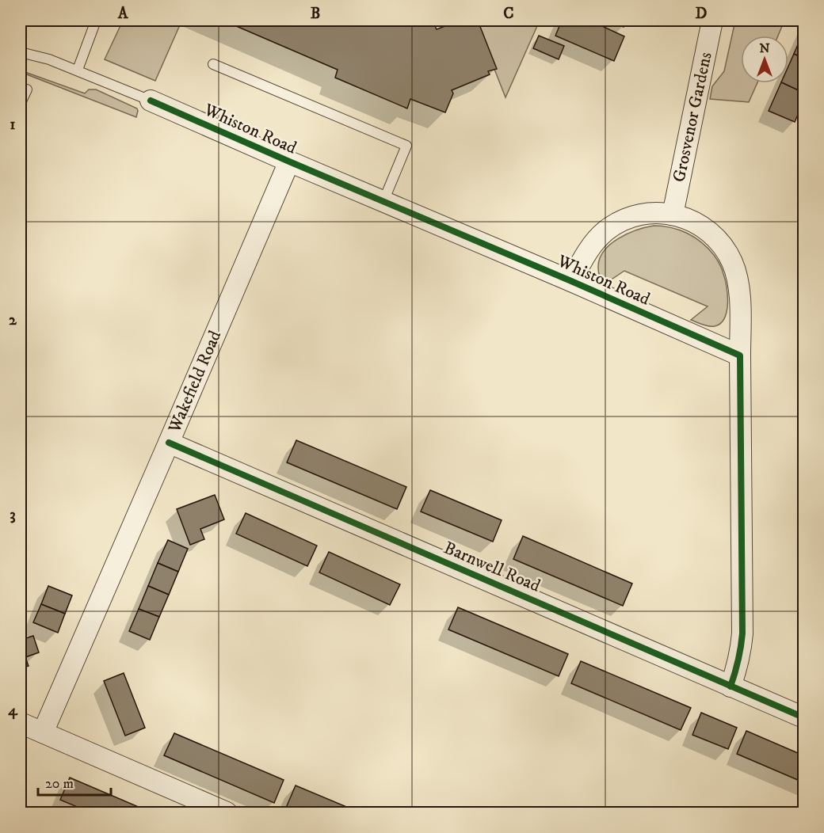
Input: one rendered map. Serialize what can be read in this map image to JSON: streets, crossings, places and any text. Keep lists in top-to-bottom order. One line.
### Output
{"streets":{"street":["Grosvenor Gardens","Whiston Road","Wakefield Road","Barnwell Road"]},"crossings":[["Grosvenor Gardens","Whiston Road"],["Whiston Road","Wakefield Road"],["Whiston Road","Barnwell Road"],["Wakefield Road","Barnwell Road"]],"scale_bar":"20 m","north":"top","grid":{"columns":["A","B","C","D"],"rows":["1","2","3","4"]}}
